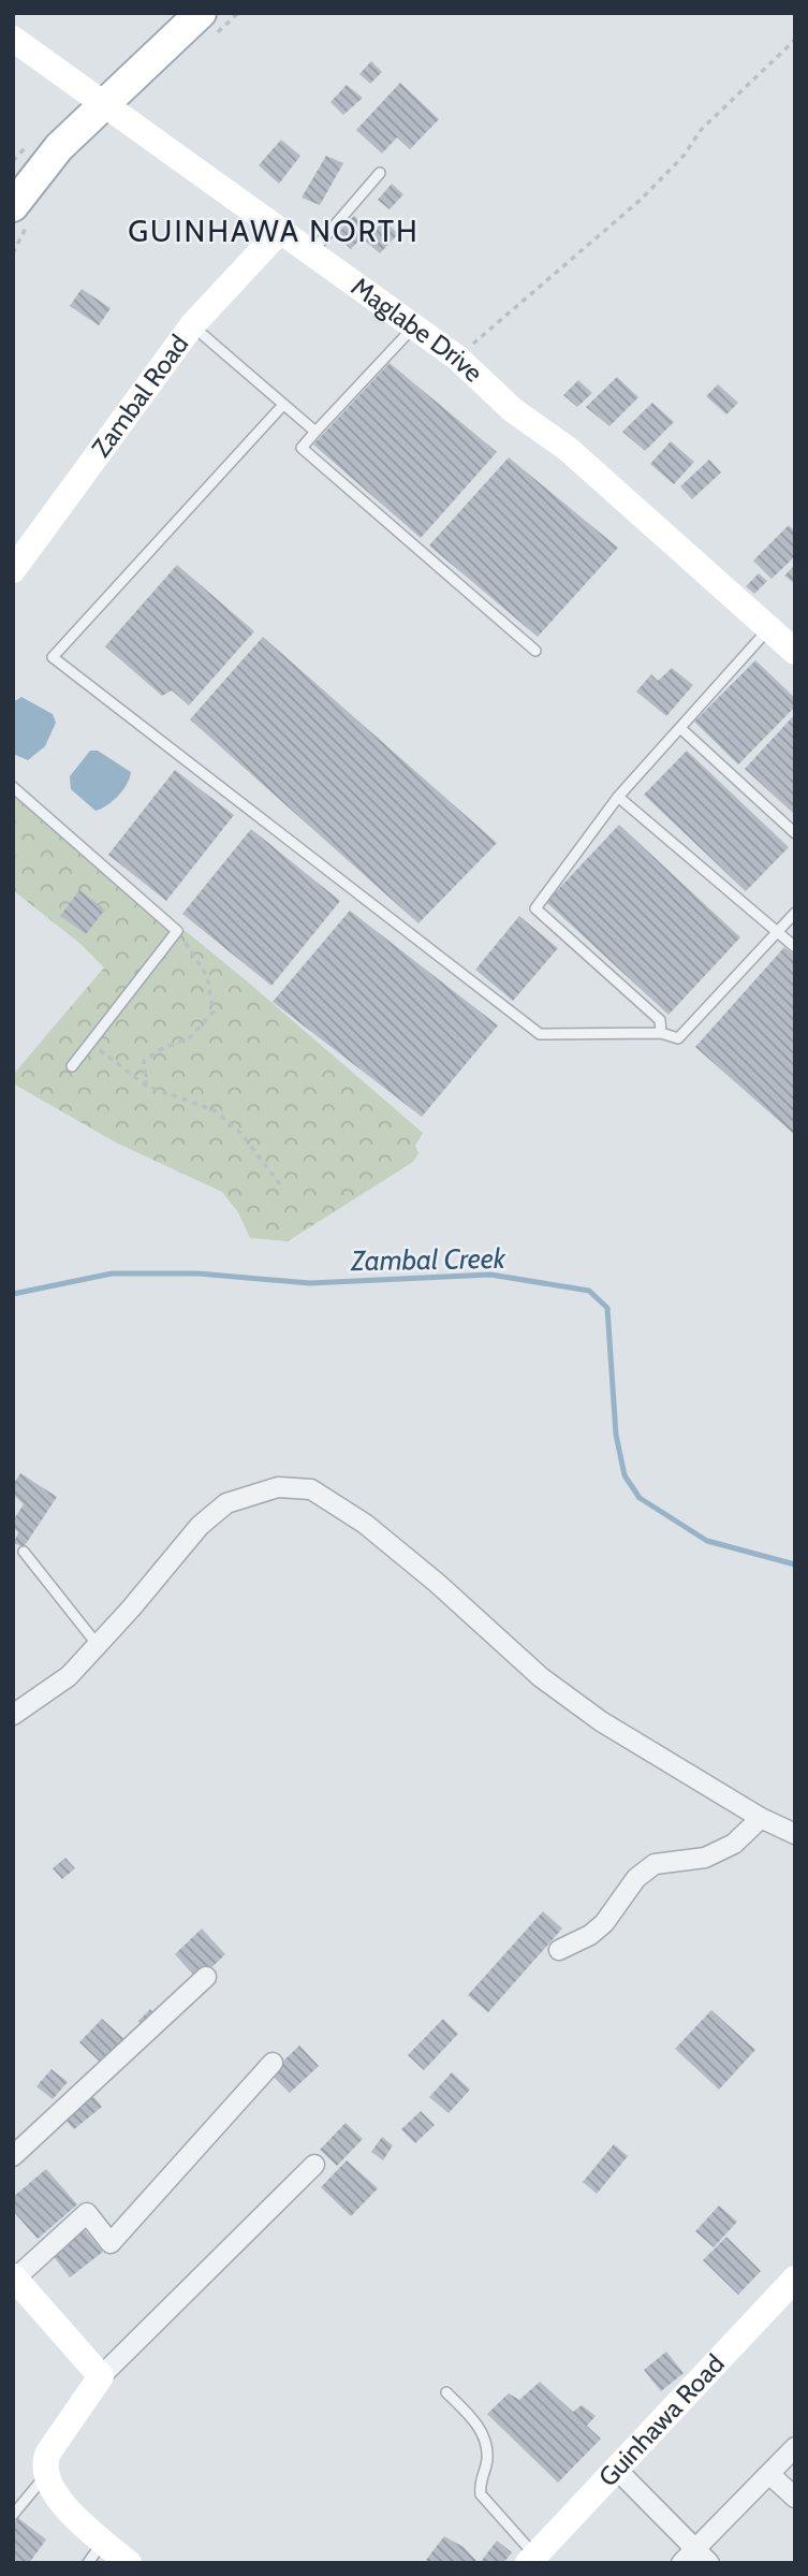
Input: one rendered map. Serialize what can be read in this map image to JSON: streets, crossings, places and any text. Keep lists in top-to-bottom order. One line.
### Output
{"streets":{"street":["Maglabe Drive","Zambal Road","Guinhawa Road"]},"crossings":[["Maglabe Drive","Zambal Road"]],"districts":["GUINHAWA NORTH"],"water":["Zambal Creek"]}
